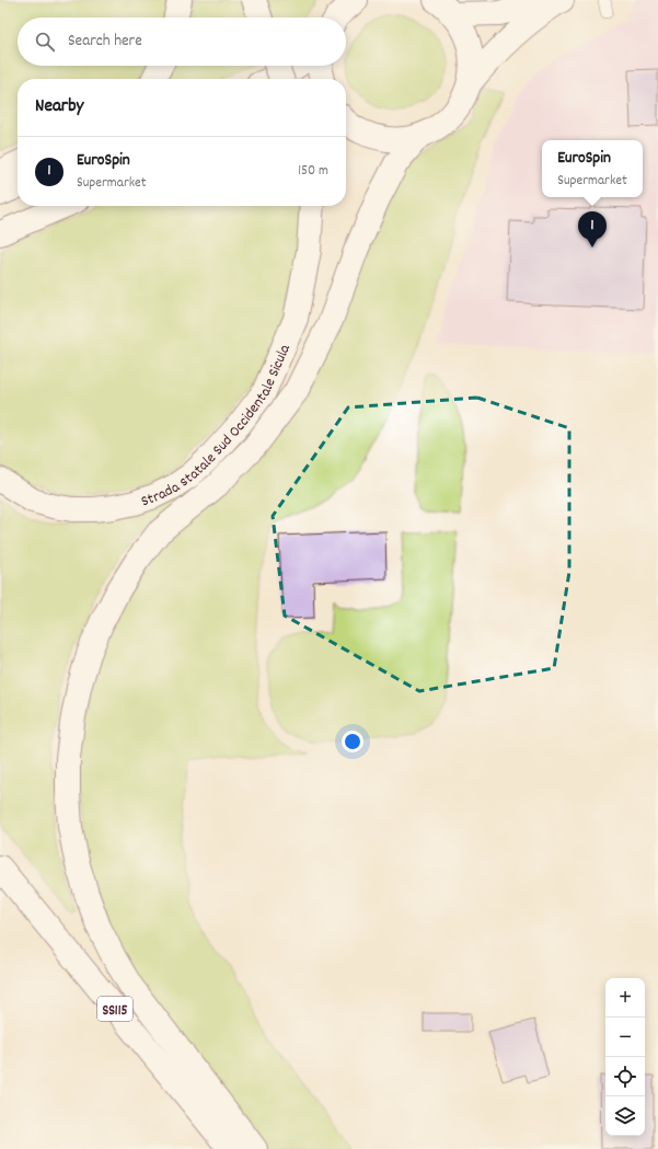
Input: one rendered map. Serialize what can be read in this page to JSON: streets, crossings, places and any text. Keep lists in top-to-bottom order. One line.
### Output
{"streets":{"main road":["Strada statale Sud Occidentale Sicula","SS115"]},"page":{"search":"Search here","heading":"Nearby","list":[{"mark":"1","name":"EuroSpin","note":"Supermarket","value":"150 m"}],"popup":["EuroSpin","Supermarket"],"pins":"1","map_buttons":["+","−"]}}
